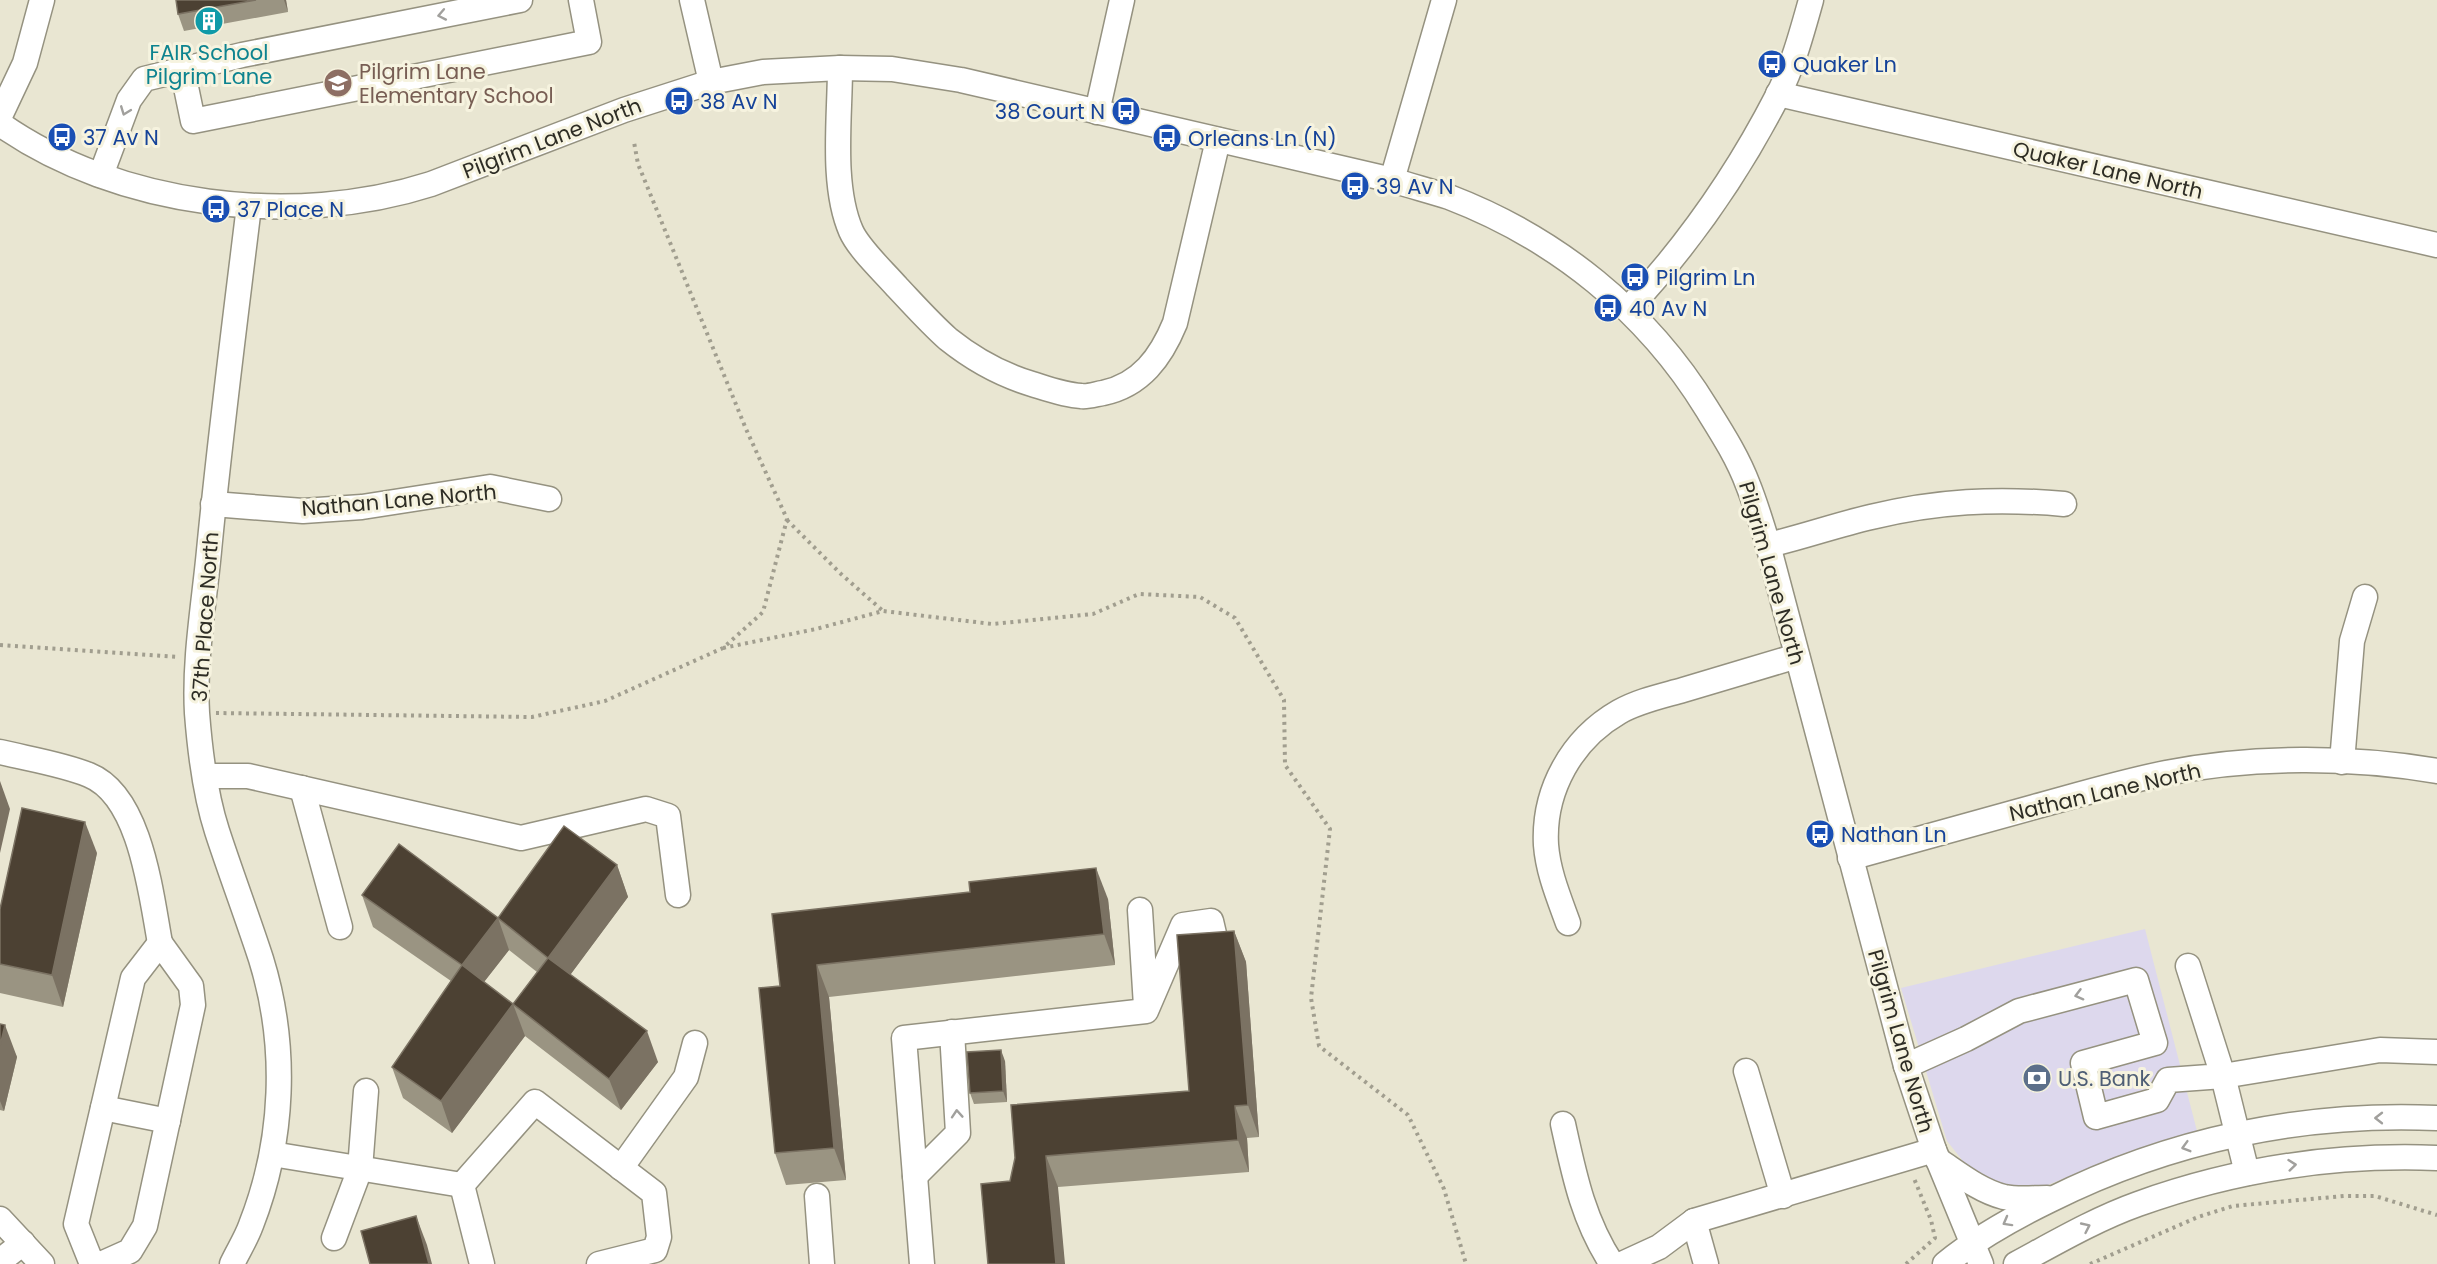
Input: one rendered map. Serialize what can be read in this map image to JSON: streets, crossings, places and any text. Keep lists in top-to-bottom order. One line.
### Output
{"streets":{"street":["Pilgrim Lane North","Quaker Lane North","Nathan Lane North","37th Place North"]},"crossings":[["Pilgrim Lane North","Nathan Lane North"],["Pilgrim Lane North","37th Place North"],["Nathan Lane North","37th Place North"]],"places":{"building":["FAIR School Pilgrim Lane"],"bus stop":["Quaker Ln","38 Av N","38 Court N","37 Av N","Orleans Ln (N)","39 Av N","37 Place N","Pilgrim Ln","40 Av N","Nathan Ln"],"school or university":["Pilgrim Lane Elementary School"],"bank":["U.S. Bank"]}}
